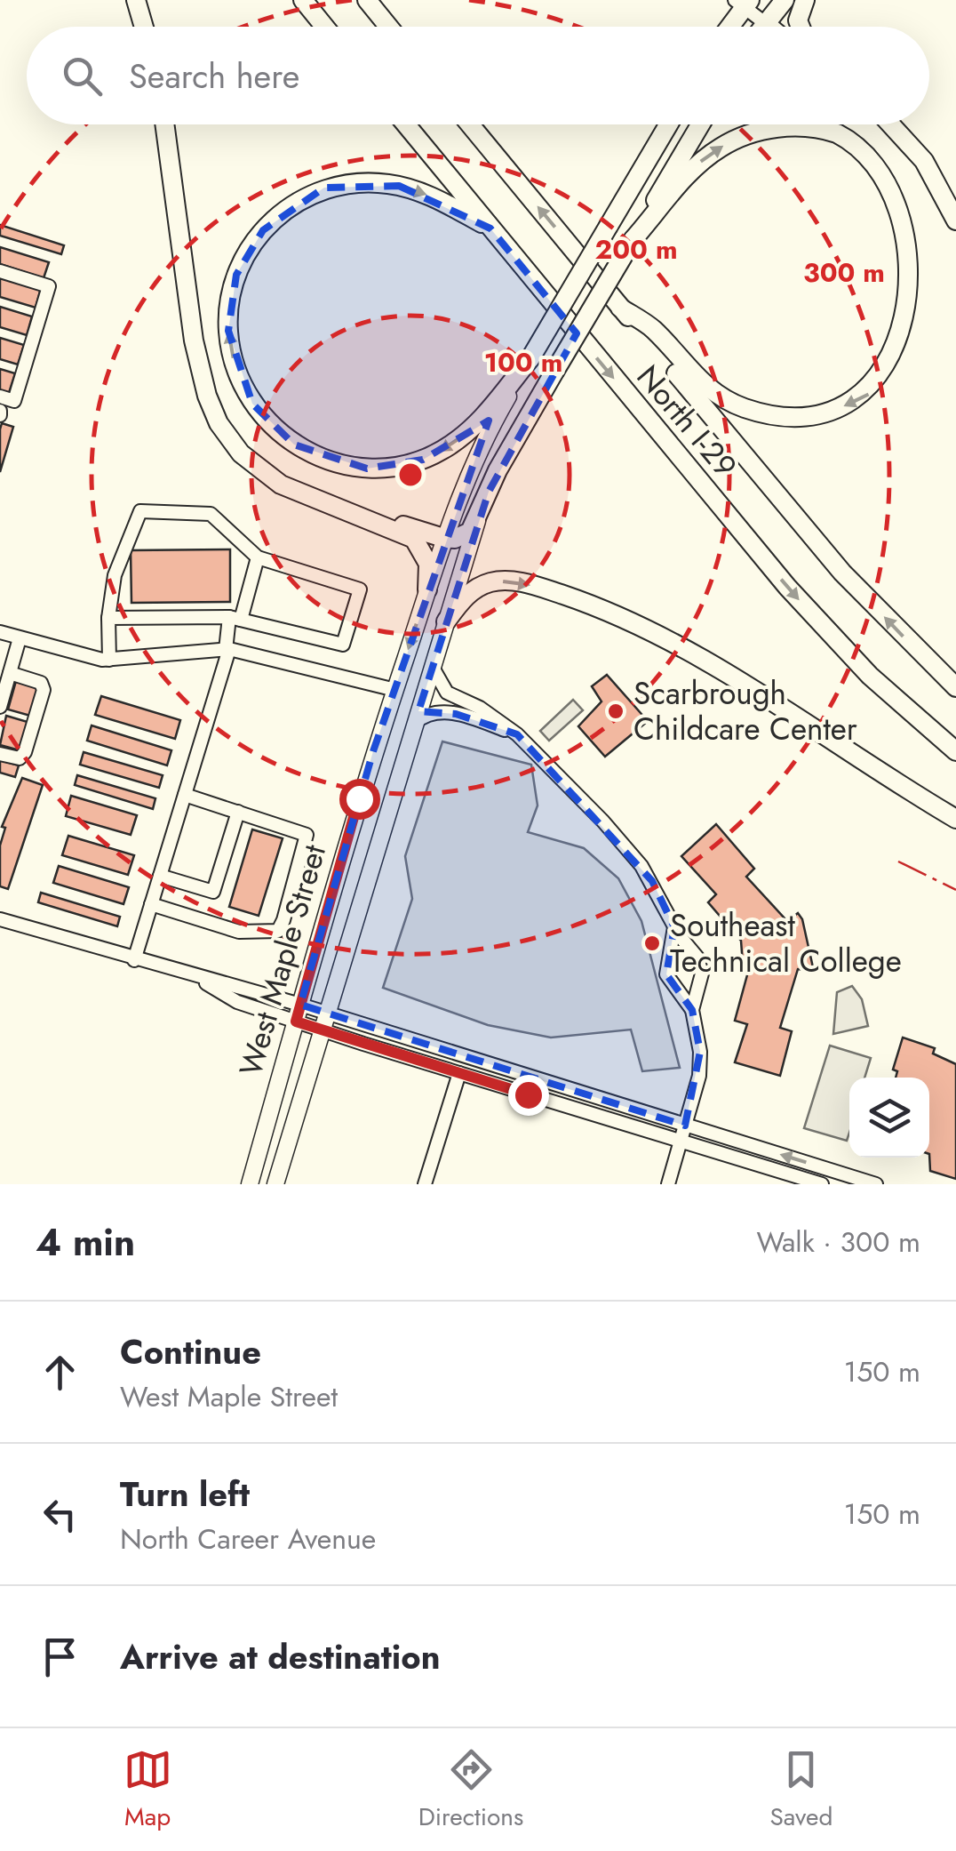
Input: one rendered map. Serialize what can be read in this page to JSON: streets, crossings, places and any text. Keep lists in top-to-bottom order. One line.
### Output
{"streets":{"highway":["North I-29"],"main road":["West Maple Street"]},"places":["Scarbrough Childcare Center","Southeast Technical College"],"page":{"search":"Search here","heading":["4 min","Walk · 300 m"],"list":[["Continue","West Maple Street","150 m"],["Turn left","North Career Avenue","150 m"],"Arrive at destination"],"nav":["Map","Directions","Saved"]},"rings":["200 m","300 m","100 m"]}
